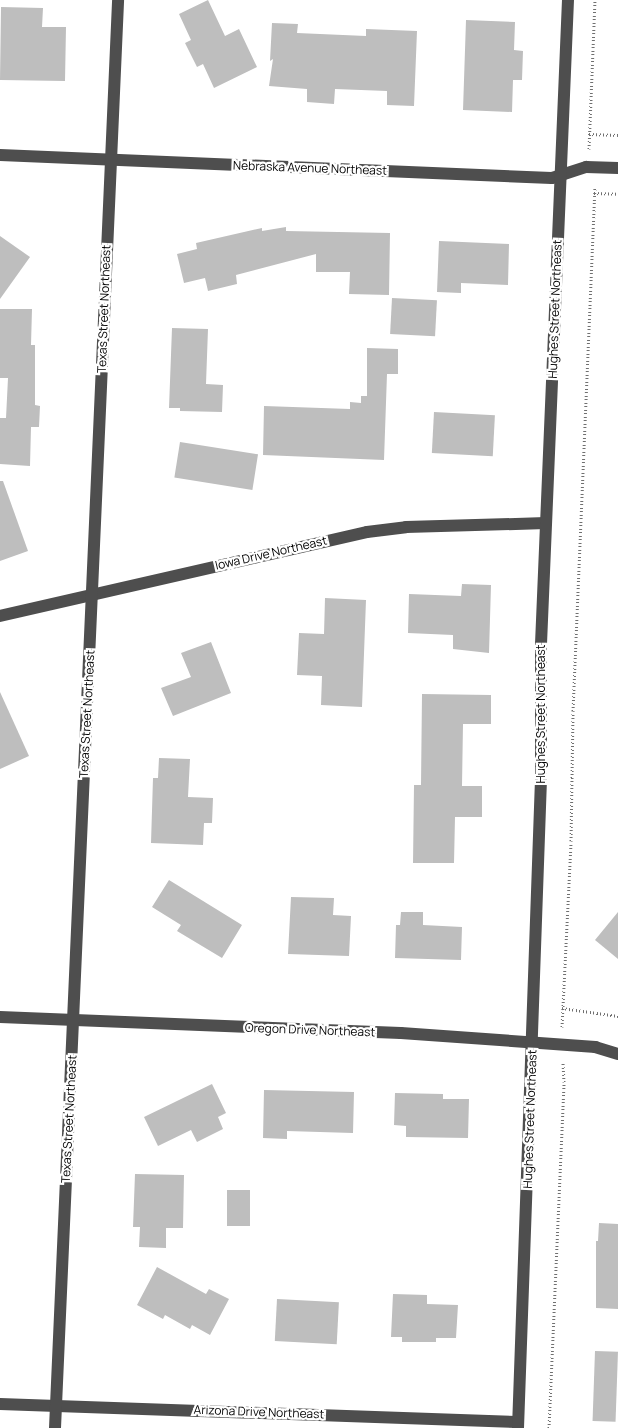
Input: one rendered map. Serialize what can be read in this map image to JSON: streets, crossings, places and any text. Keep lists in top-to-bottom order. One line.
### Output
{"streets":{"street":["Nebraska Avenue Northeast","Texas Street Northeast","Hughes Street Northeast","Iowa Drive Northeast","Oregon Drive Northeast","Arizona Drive Northeast"]},"crossings":[["Nebraska Avenue Northeast","Texas Street Northeast"],["Nebraska Avenue Northeast","Hughes Street Northeast"],["Texas Street Northeast","Iowa Drive Northeast"],["Texas Street Northeast","Oregon Drive Northeast"],["Texas Street Northeast","Arizona Drive Northeast"],["Hughes Street Northeast","Iowa Drive Northeast"],["Hughes Street Northeast","Oregon Drive Northeast"],["Hughes Street Northeast","Arizona Drive Northeast"]]}
